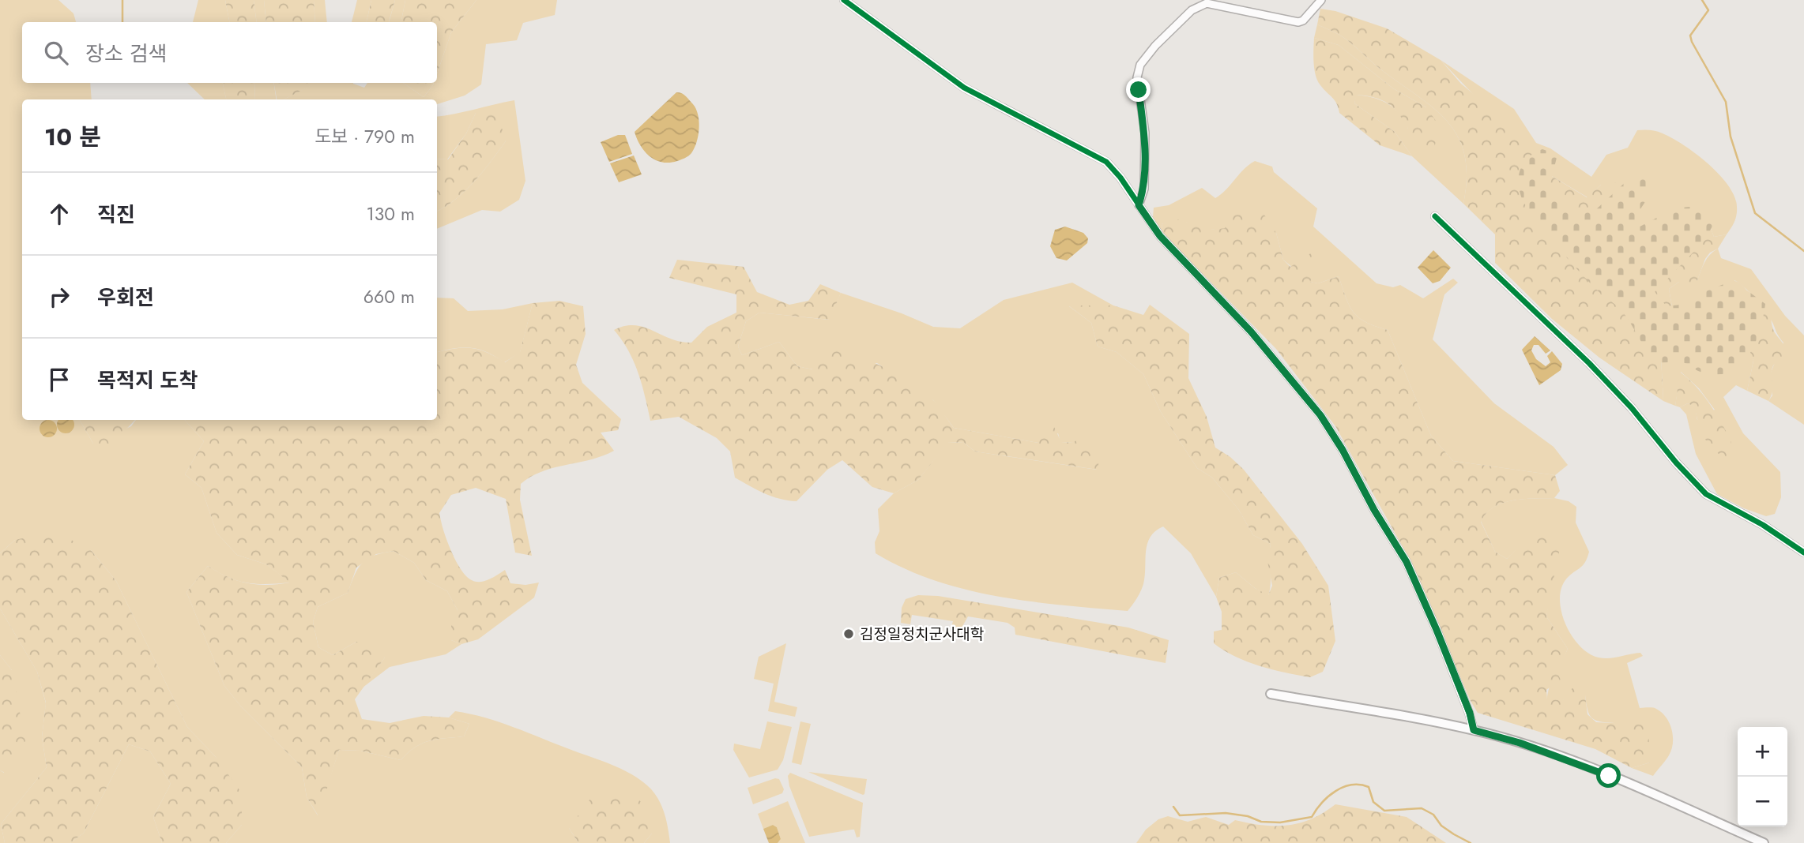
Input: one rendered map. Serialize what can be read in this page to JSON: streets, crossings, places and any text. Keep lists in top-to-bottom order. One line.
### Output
{"places":["김정일정치군사대학"],"page":{"search":"장소 검색","heading":["10 분","도보 · 790 m"],"list":[["직진","130 m"],["우회전","660 m"],"목적지 도착"],"map_buttons":["+","−"]}}
